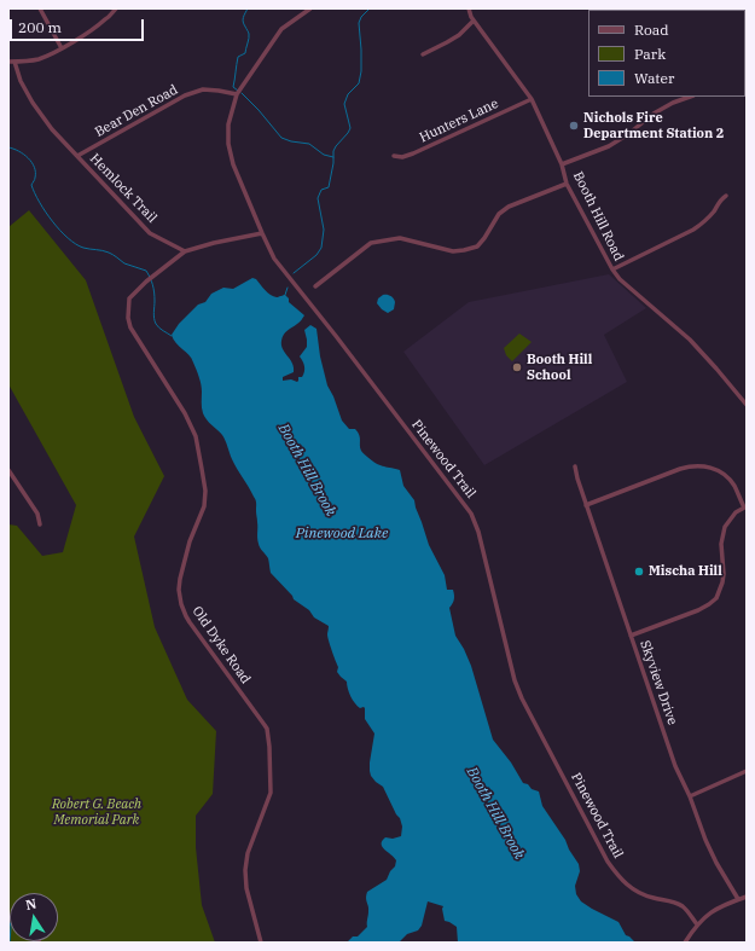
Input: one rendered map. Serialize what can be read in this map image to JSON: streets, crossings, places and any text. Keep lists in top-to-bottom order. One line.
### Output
{"streets":{"street":["Bear Den Road","Hunters Lane","Hemlock Trail","Booth Hill Road","Pinewood Trail","Old Dyke Road","Skyview Drive"]},"crossings":[["Bear Den Road","Hemlock Trail"],["Bear Den Road","Pinewood Trail"],["Hunters Lane","Booth Hill Road"],["Hemlock Trail","Old Dyke Road"]],"water":["Booth Hill Brook","Pinewood Lake"],"parks":["Robert G. Beach Memorial Park"],"places":["Nichols Fire Department Station 2","Booth Hill School","Mischa Hill"],"legend":["Road","Park","Water"],"scale_bar":"200 m","north":"top"}
